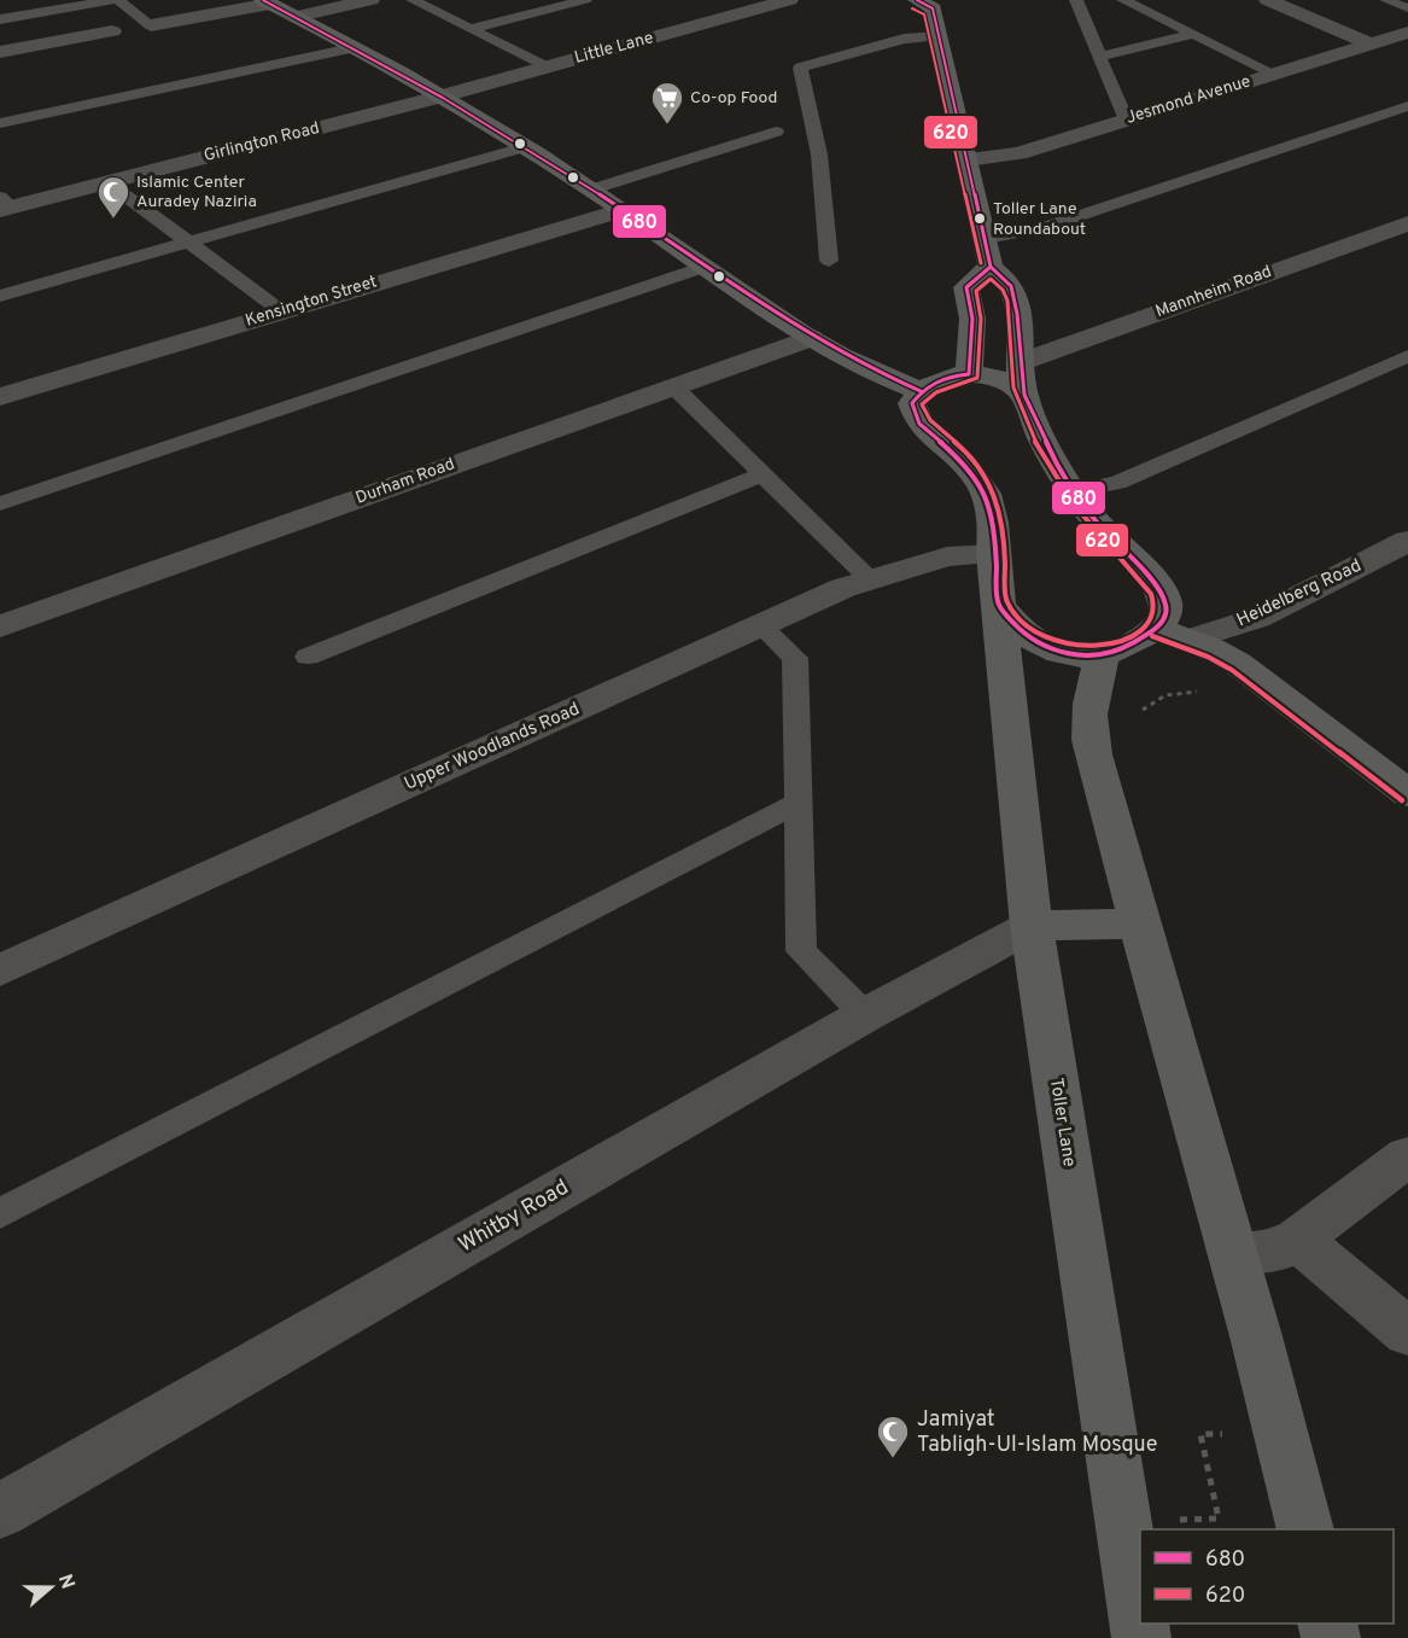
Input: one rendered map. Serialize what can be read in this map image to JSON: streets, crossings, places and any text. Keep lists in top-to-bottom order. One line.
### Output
{"streets":{"main road":["Toller Lane"],"street":["Little Lane","Jesmond Avenue","Girlington Road","Mannheim Road","Kensington Street","Durham Road","Heidelberg Road","Upper Woodlands Road","Whitby Road"]},"crossings":[["Little Lane","Girlington Road"],["Upper Woodlands Road","Toller Lane"],["Toller Lane","Whitby Road"]],"places":{"supermarket":["Co-op Food"],"other":["Toller Lane Roundabout"],"mosque":["Islamic Center Auradey Naziria","Jamiyat Tabligh-Ul-Islam Mosque"]},"lines":["transit line 680","transit line 620"],"legend":["680","620"],"north":"right"}
